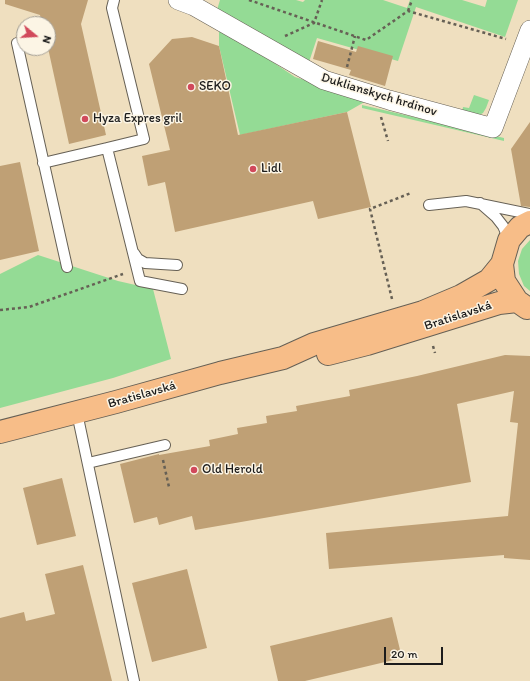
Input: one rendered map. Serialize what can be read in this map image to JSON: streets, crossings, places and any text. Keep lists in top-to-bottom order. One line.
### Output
{"streets":{"main road":["Bratislavská"],"street":["Duklianskych hrdinov"]},"places":["SEKO","Hyza Expres gril","Lidl","Old Herold"],"scale_bar":"20 m","north":"right"}
